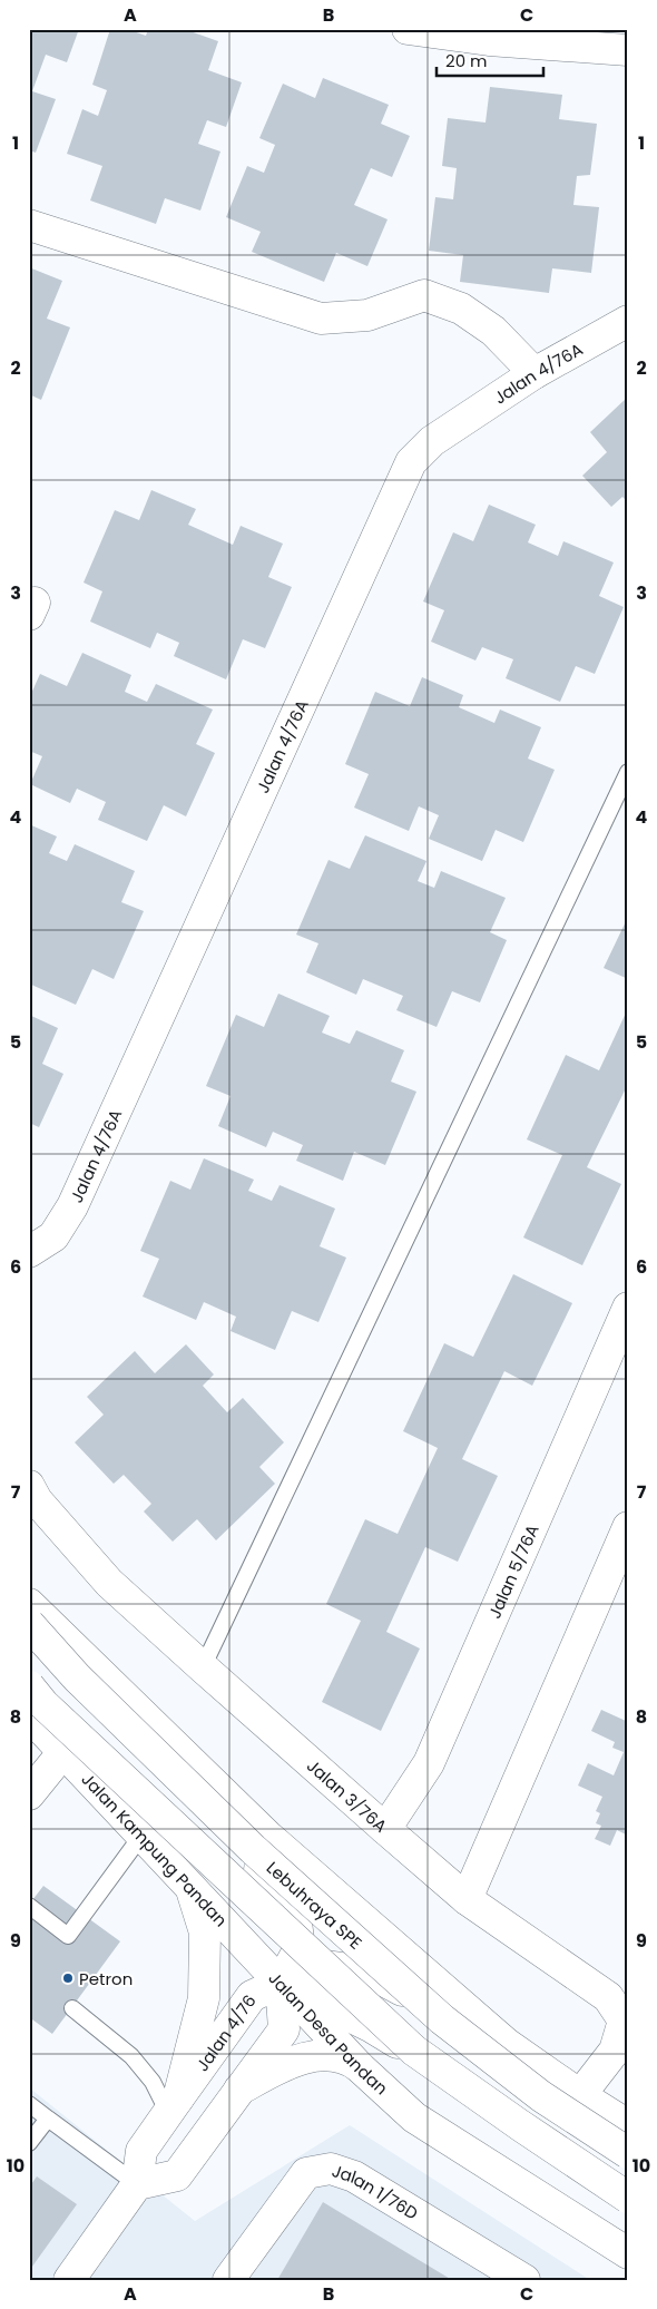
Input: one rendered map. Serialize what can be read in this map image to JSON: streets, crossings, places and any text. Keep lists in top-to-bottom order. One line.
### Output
{"streets":{"main road":["Jalan 4/76A","Jalan 5/76A","Jalan 3/76A","Jalan Kampung Pandan","Lebuhraya SPE","Jalan 4/76","Jalan Desa Pandan","Jalan 1/76D"]},"crossings":[["Jalan 5/76A","Jalan 3/76A"],["Jalan Kampung Pandan","Jalan 4/76"],["Jalan Kampung Pandan","Jalan Desa Pandan"],["Jalan 4/76","Jalan Desa Pandan"]],"places":["Petron"],"scale_bar":"20 m","grid":{"columns":["A","B","C"],"rows":["1","2","3","4","5","6","7","8","9","10"]}}
